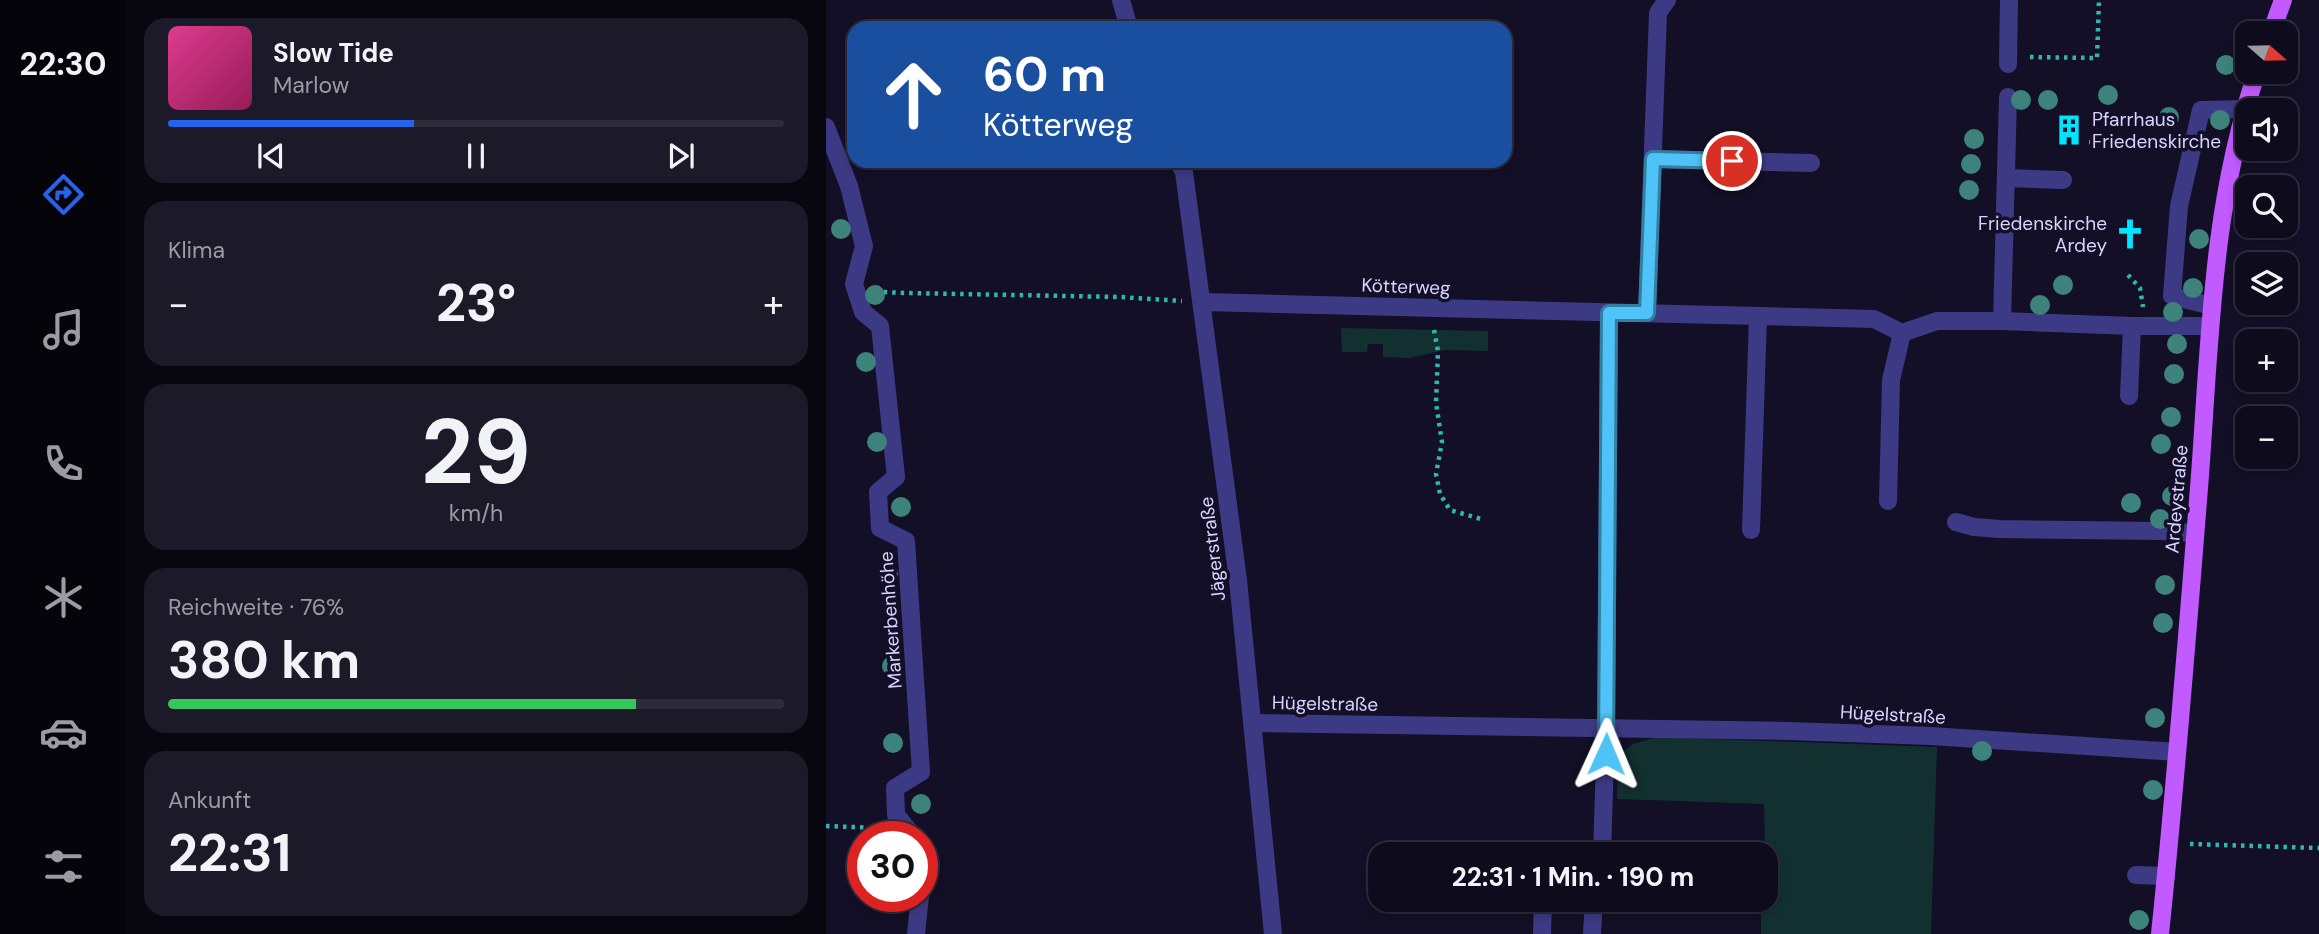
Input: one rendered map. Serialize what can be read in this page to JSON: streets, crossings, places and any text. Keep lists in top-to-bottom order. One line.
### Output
{"streets":{"main road":["Ardeystraße"],"street":["Kötterweg","Jägerstraße","Markerbenhöhe","Hügelstraße"]},"crossings":[["Kötterweg","Jägerstraße"],["Ardeystraße","Hügelstraße"],["Jägerstraße","Hügelstraße"]],"places":{"building":["Pfarrhaus Friedenskirche"],"church":["Friedenskirche Ardey"]},"north":"right","page":{"tabs":"22:30","map_buttons":["+","−"],"turn":["60 m","Kötterweg"],"song":["Slow Tide","Marlow"],"tile":["Klima",["29","km/h"],["Reichweite · 76%","380 km"],["Ankunft","22:31"]],"heat":["−","23°","+"],"limit":"30","trip":"22:31 · 1 Min. · 190 m"}}
